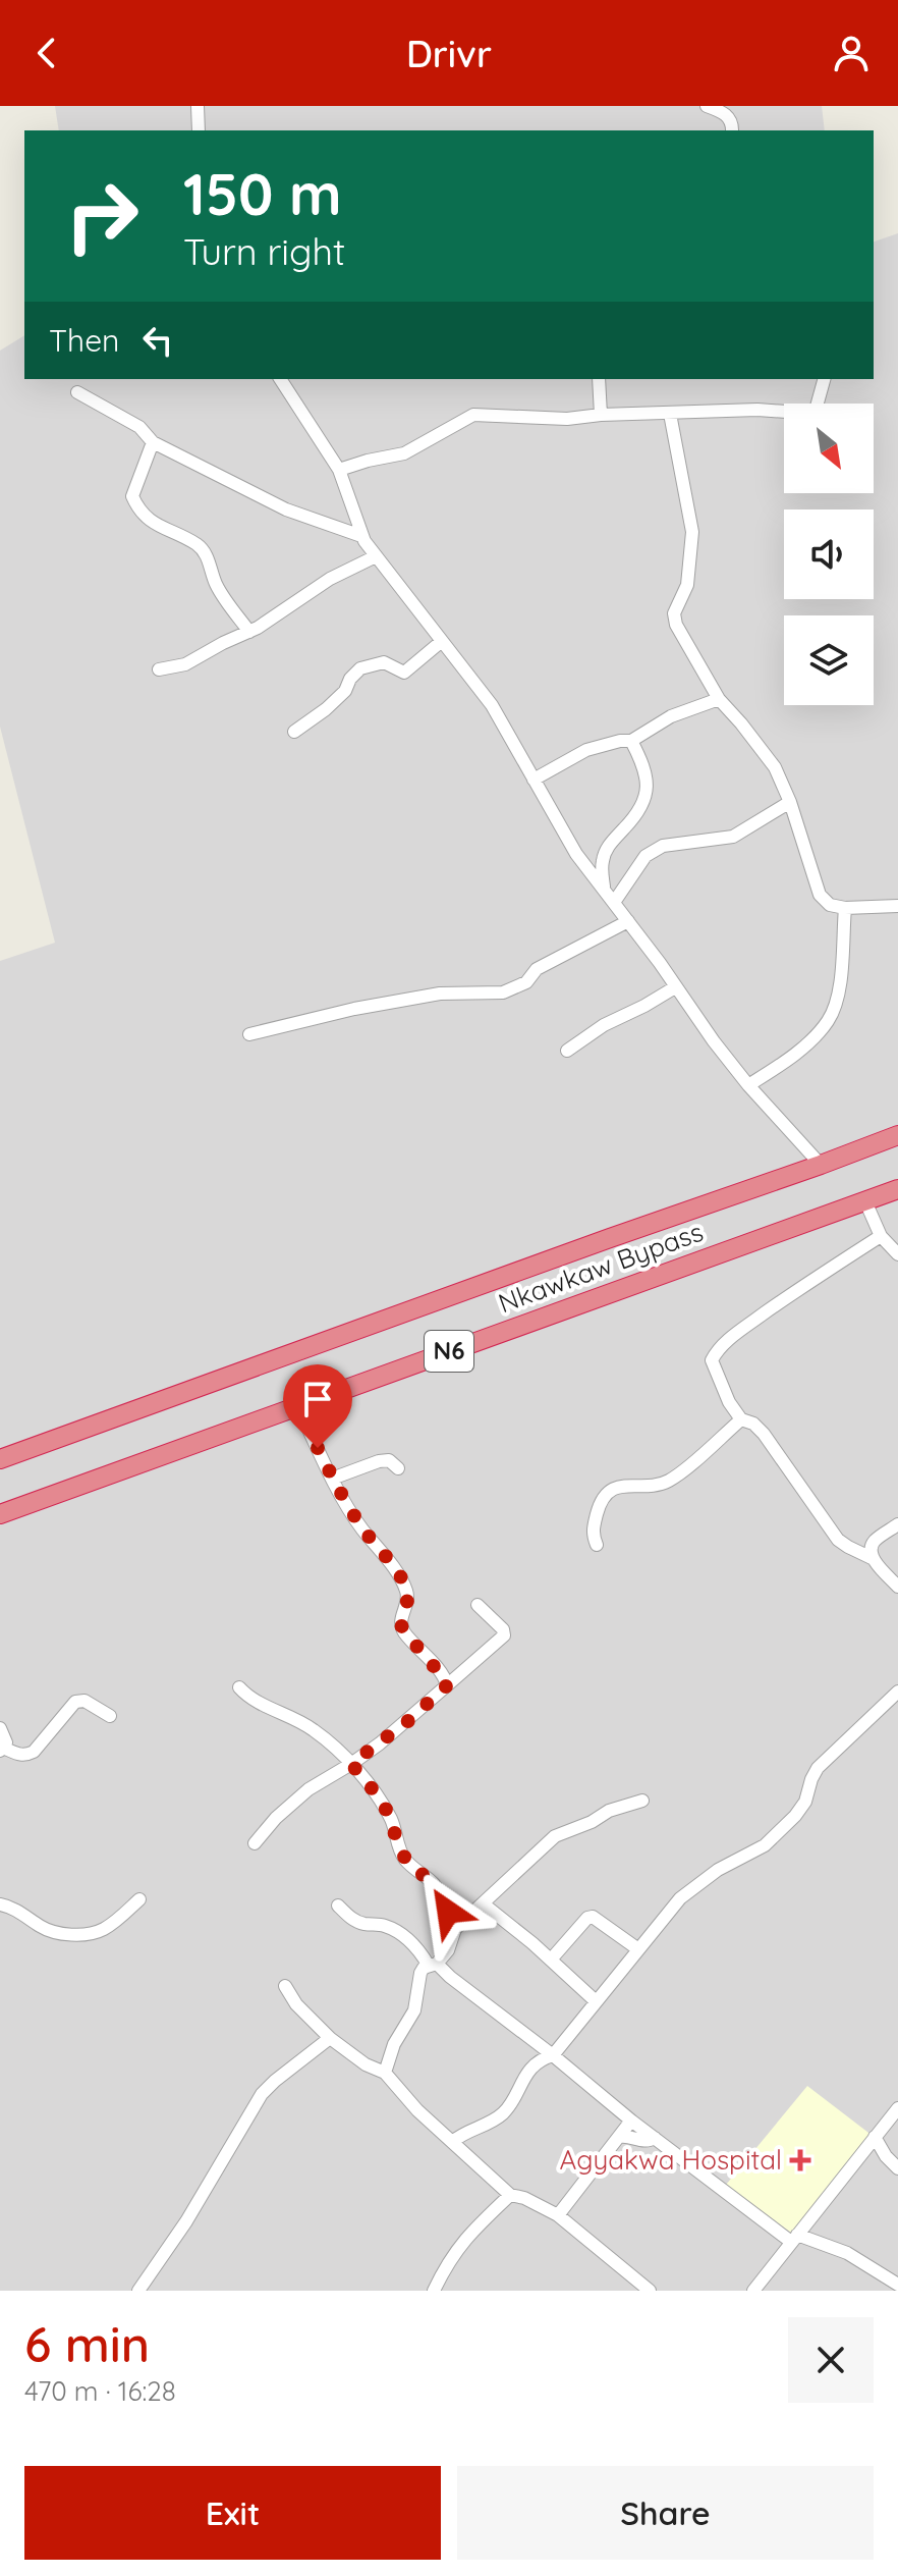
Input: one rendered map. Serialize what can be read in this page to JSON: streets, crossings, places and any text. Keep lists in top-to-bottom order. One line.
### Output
{"streets":{"highway":["Nkawkaw Bypass","N6"]},"places":{"health":["Agyakwa Hospital"]},"north":"bottom right","page":{"header":"Drivr","turn":["150 m","Turn right"],"then":"Then","heading":["6 min","470 m · 16:28"],"buttons":["Exit","Share"]}}
